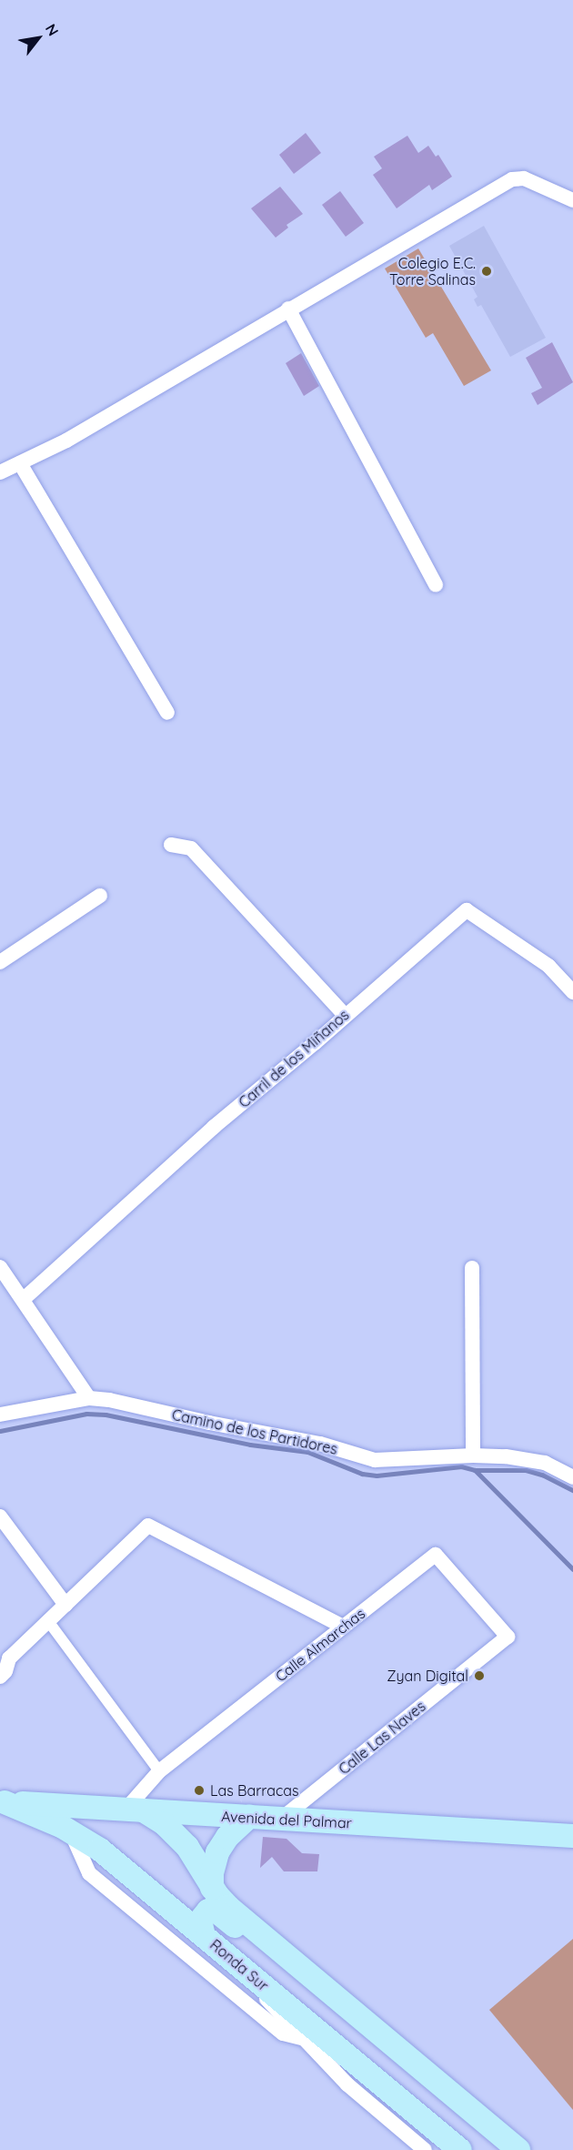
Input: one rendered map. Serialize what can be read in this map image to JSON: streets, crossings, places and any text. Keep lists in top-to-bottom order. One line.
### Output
{"streets":{"main road":["Avenida del Palmar","Ronda Sur"],"street":["Carril de los Miñanos","Camino de los Partidores","Calle Almarchas","Calle Las Naves"]},"crossings":[["Calle Almarchas","Calle Las Naves"],["Calle Almarchas","Avenida del Palmar"],["Calle Las Naves","Avenida del Palmar"],["Avenida del Palmar","Ronda Sur"]],"places":["Colegio E.C. Torre Salinas","Zyan Digital","Las Barracas"],"north":"top right"}
